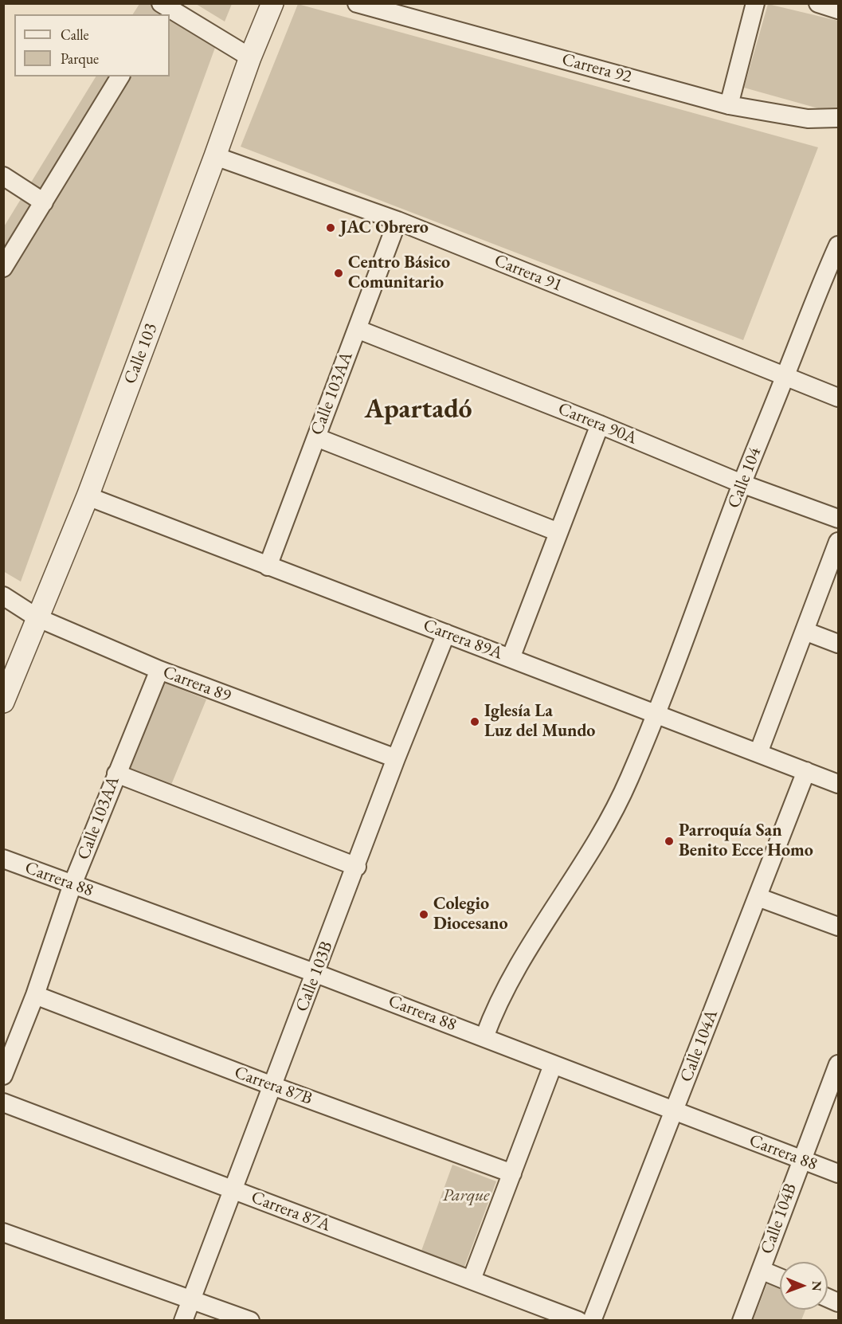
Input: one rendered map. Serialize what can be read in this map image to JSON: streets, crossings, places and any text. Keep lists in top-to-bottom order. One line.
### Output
{"streets":{"street":["Carrera 92","Carrera 91","Calle 103","Calle 103AA","Carrera 90A","Calle 104","Carrera 89A","Carrera 89","Carrera 88","Calle 103B","Calle 104A","Carrera 87B","Carrera 87A","Calle 104B"]},"crossings":[["Carrera 91","Calle 103"],["Carrera 91","Calle 103AA"],["Carrera 91","Calle 104"],["Calle 103","Carrera 89A"],["Calle 103","Carrera 89"],["Calle 103AA","Carrera 90A"],["Calle 103AA","Carrera 89A"],["Calle 103AA","Carrera 89"],["Calle 103AA","Carrera 88"],["Calle 103AA","Carrera 87B"],["Carrera 90A","Calle 104"],["Calle 104","Carrera 89A"],["Calle 104","Carrera 88"],["Carrera 89A","Calle 103B"],["Carrera 89A","Calle 104A"],["Carrera 89","Calle 103B"],["Carrera 88","Calle 103B"],["Carrera 88","Calle 104A"],["Carrera 88","Calle 104B"],["Calle 103B","Carrera 87B"],["Calle 103B","Carrera 87A"]],"districts":["Apartadó"],"parks":["Parque"],"places":["JAC Obrero","Centro Básico Comunitario","Iglesía La Luz del Mundo","Parroquía San Benito Ecce Homo","Colegio Diocesano"],"legend":["Calle","Parque"],"north":"right"}
